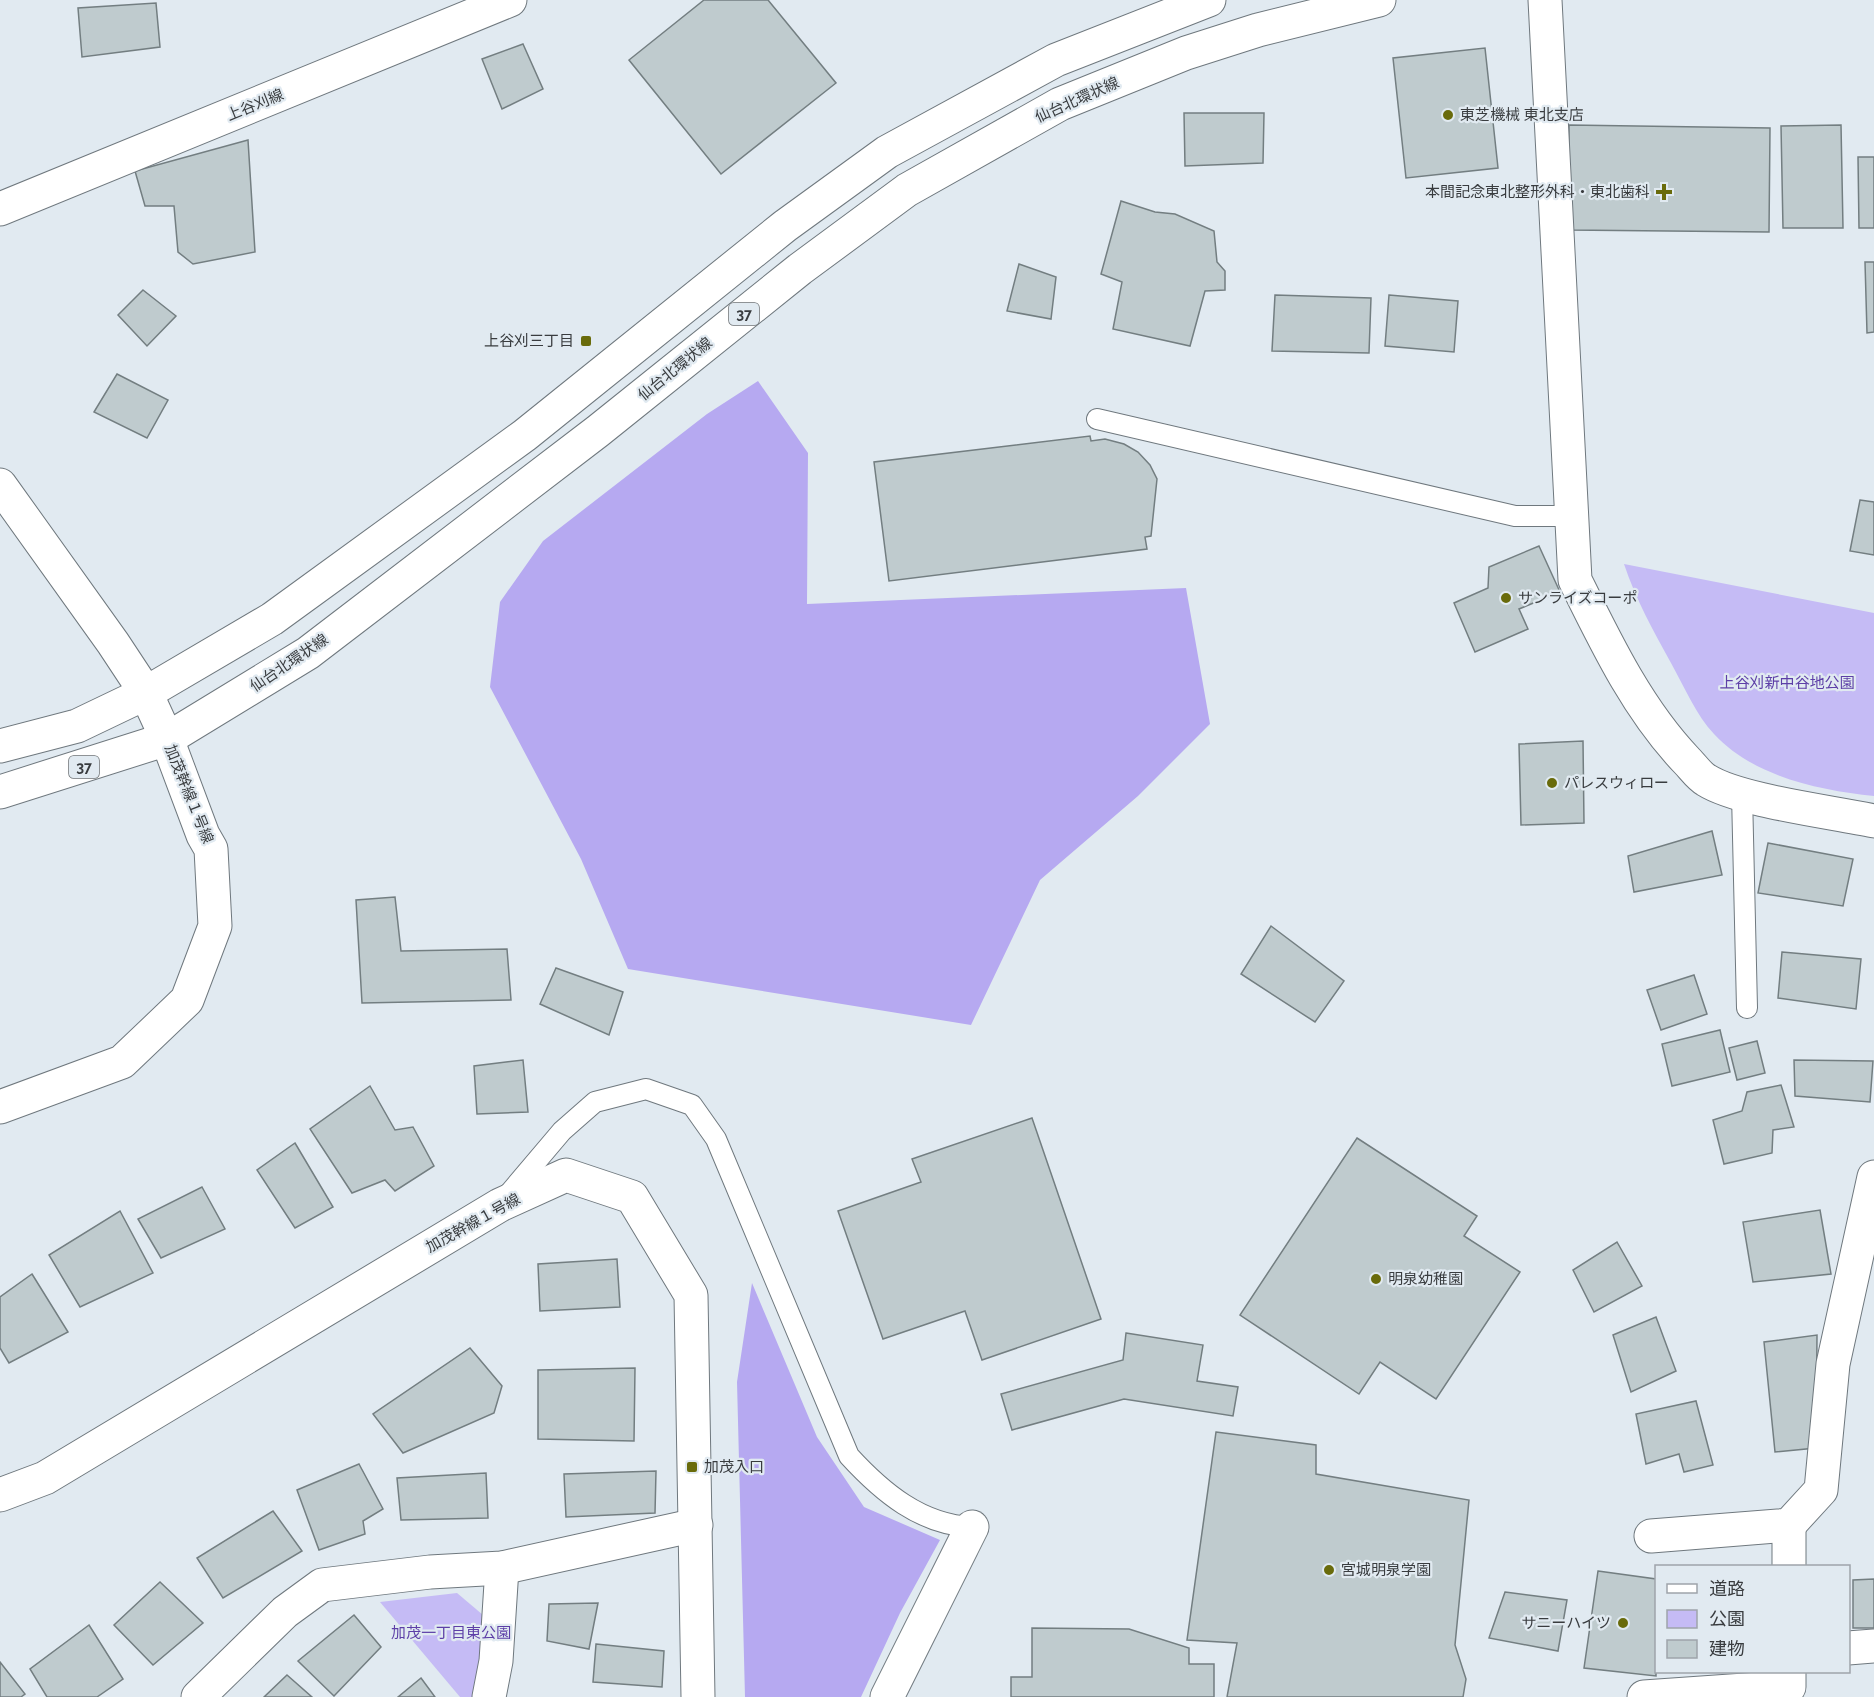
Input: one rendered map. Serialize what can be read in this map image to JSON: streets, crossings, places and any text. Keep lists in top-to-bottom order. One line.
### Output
{"streets":{"street":["仙台北環状線","上谷刈線","37","加茂幹線１号線"]},"crossings":[["仙台北環状線","加茂幹線１号線"]],"parks":["上谷刈新中谷地公園","加茂一丁目東公園"],"places":{"other":["東芝機械 東北支店","サンライズコーポ","パレスウィロー","明泉幼稚園","宮城明泉学園","サニーハイツ"],"health":["本間記念東北整形外科・東北歯科"],"transit":["上谷刈三丁目","加茂入口"]},"legend":["道路","公園","建物"]}
